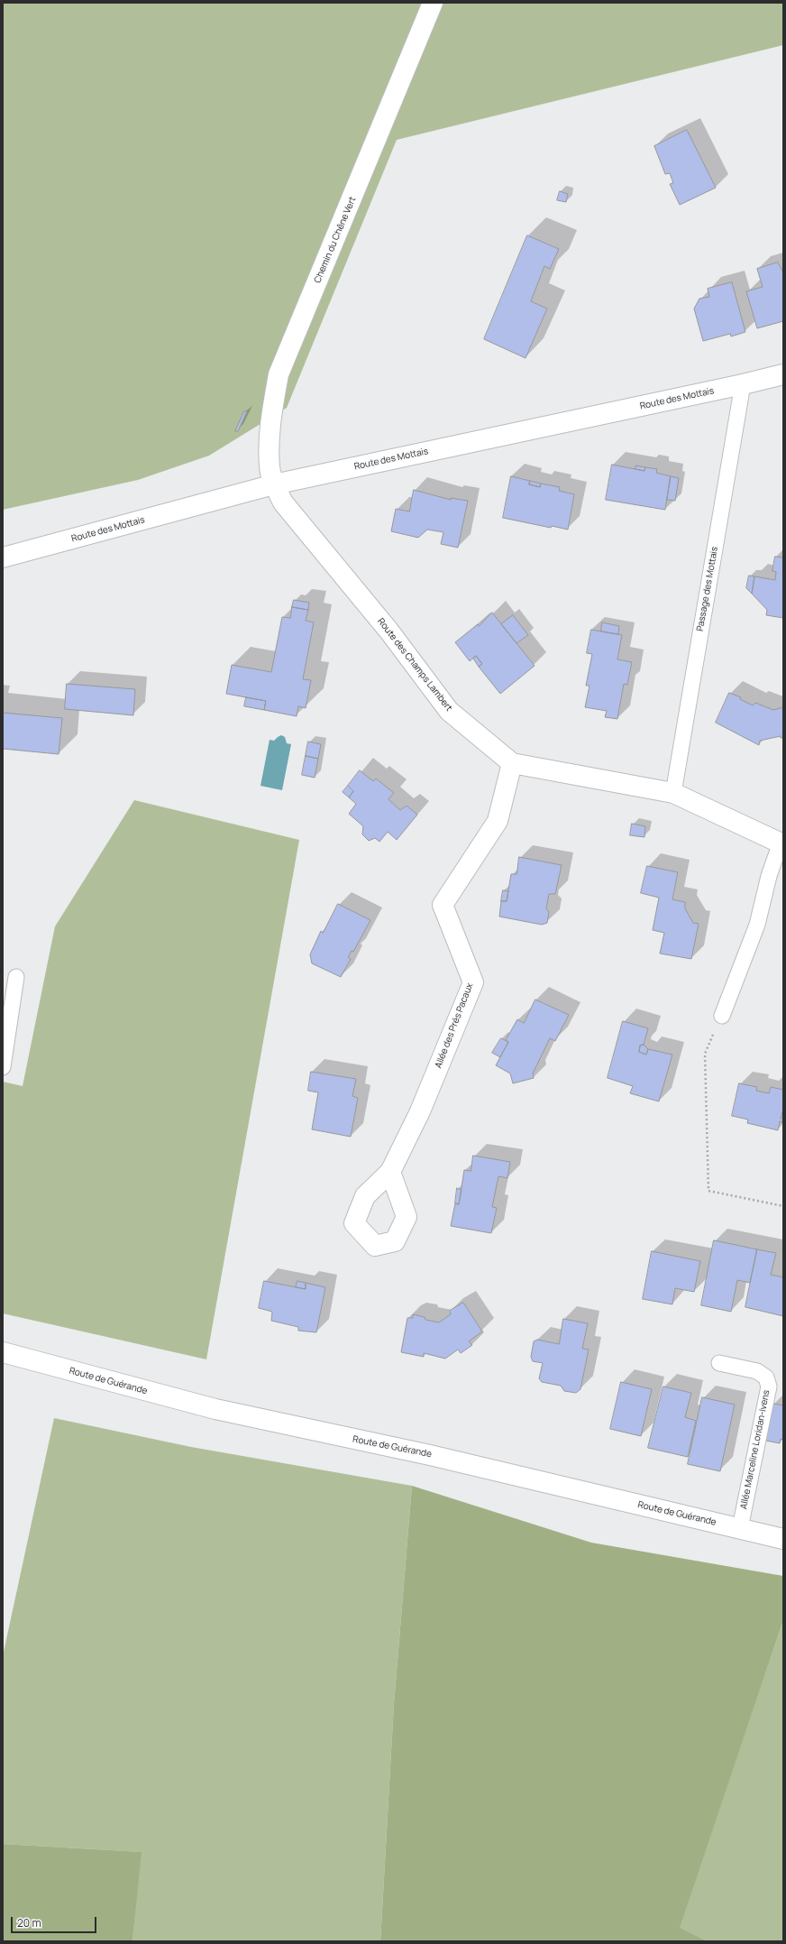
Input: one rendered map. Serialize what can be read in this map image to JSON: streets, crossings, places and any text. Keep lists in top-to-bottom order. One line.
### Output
{"streets":{"street":["Chemin du Chêne Vert","Route des Mottais","Route des Champs Lambert","Allée des Prés Pacaux","Route de Guérande"],"lane":["Passage des Mottais","Allée Marceline Loridan-Ivens"]},"crossings":[["Chemin du Chêne Vert","Route des Mottais"],["Chemin du Chêne Vert","Route des Champs Lambert"],["Route des Mottais","Passage des Mottais"],["Route des Mottais","Route des Champs Lambert"],["Passage des Mottais","Route des Champs Lambert"],["Route des Champs Lambert","Allée des Prés Pacaux"],["Route de Guérande","Allée Marceline Loridan-Ivens"]],"scale_bar":"20 m"}
